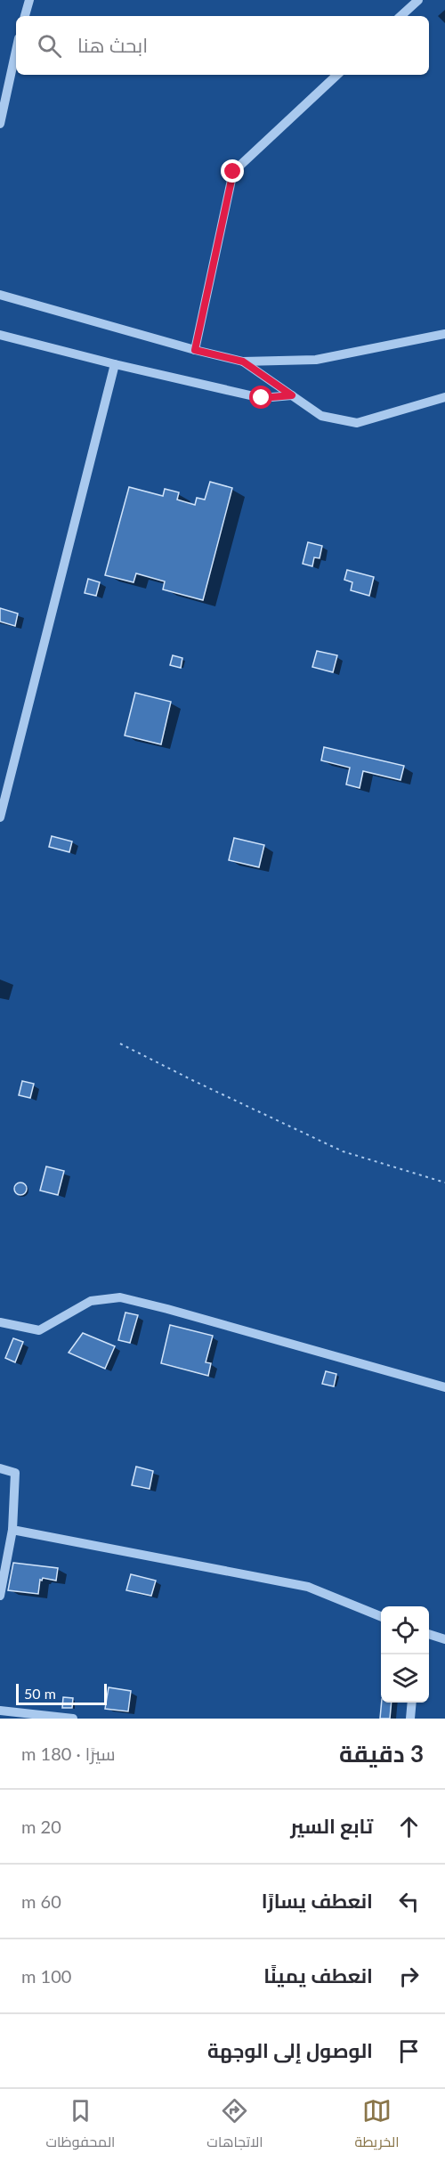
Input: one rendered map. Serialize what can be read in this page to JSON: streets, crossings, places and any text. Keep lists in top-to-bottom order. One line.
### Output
{"scale_bar":"50 m","page":{"search":"ابحث هنا","scale":"50 m","heading":["3 دقيقة","سيرًا · 180 m"],"list":[["تابع السير","20 m"],["انعطف يسارًا","60 m"],["انعطف يمينًا","100 m"],"الوصول إلى الوجهة"],"nav":["الخريطة","الاتجاهات","المحفوظات"]}}
